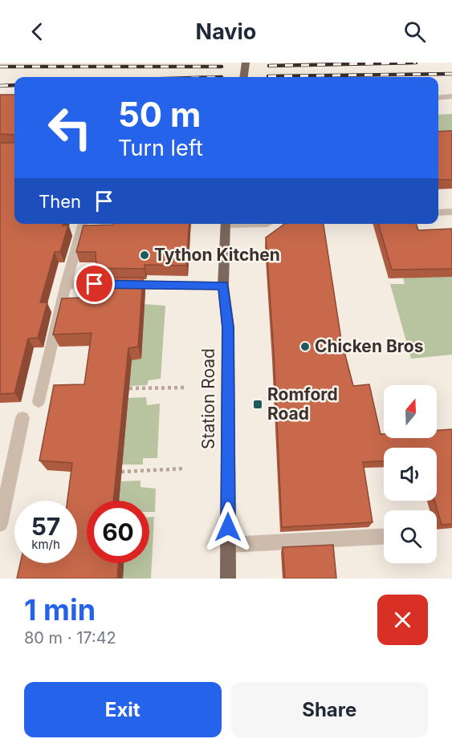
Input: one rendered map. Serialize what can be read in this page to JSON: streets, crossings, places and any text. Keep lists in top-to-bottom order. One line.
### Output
{"streets":{"main road":["Station Road"]},"places":{"other":["Tython Kitchen","Chicken Bros"],"transit":["Romford Road"]},"north":"top","page":{"header":"Navio","turn":["50 m","Turn left"],"then":"Then","speed":"57 km/h","limit":"60","heading":["1 min","80 m · 17:42"],"buttons":["Exit","Share"]}}
